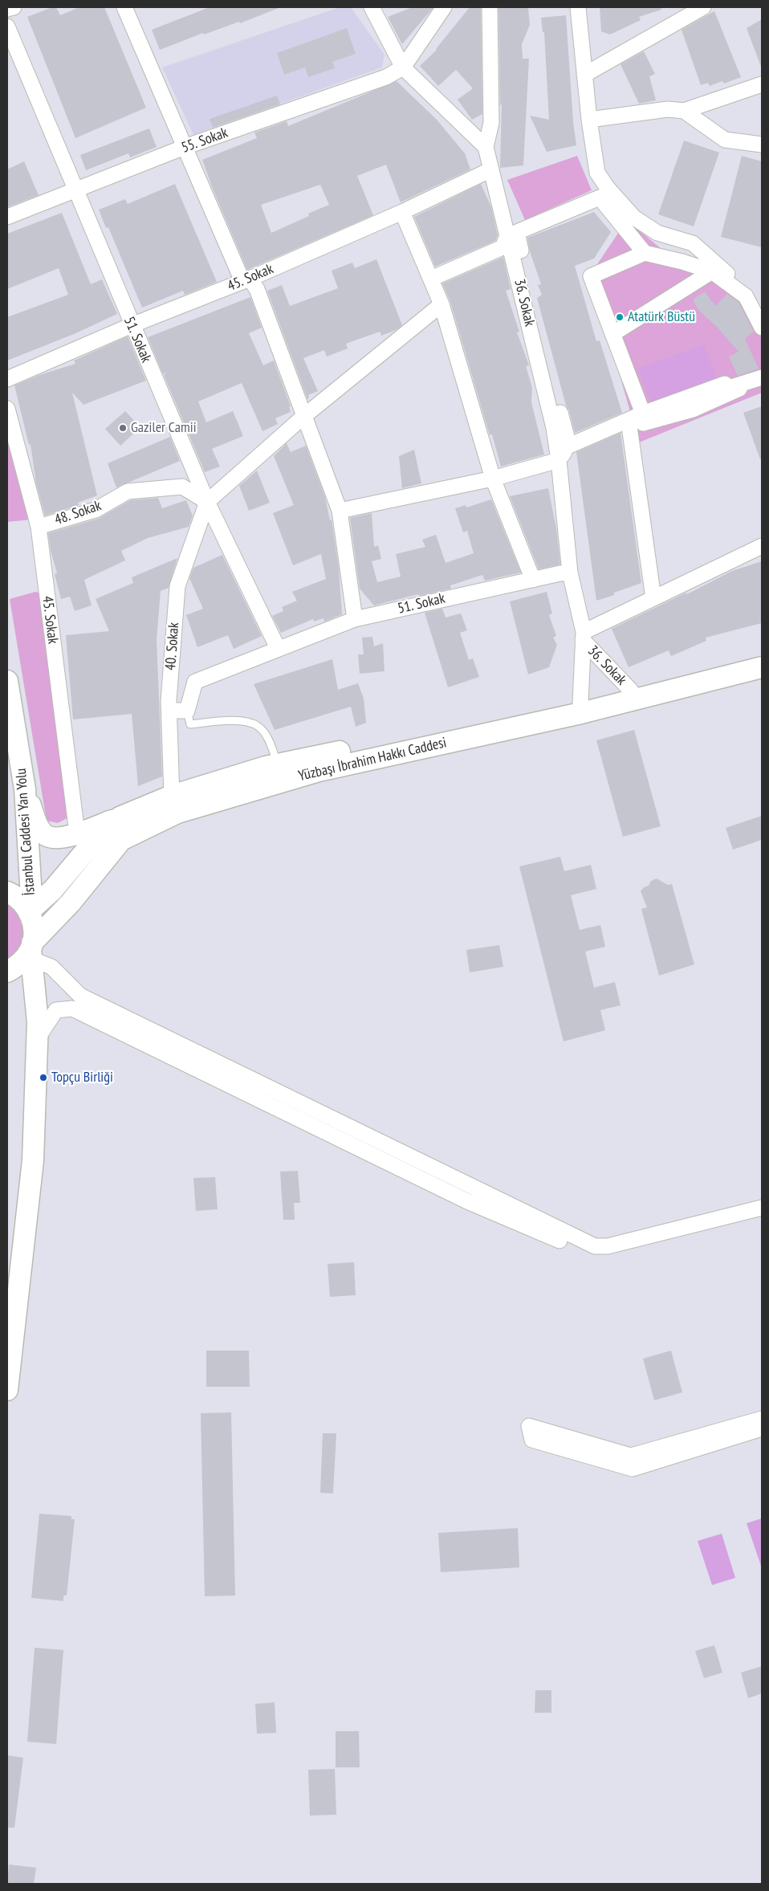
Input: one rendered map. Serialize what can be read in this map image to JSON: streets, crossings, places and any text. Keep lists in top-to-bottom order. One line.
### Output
{"streets":{"main road":["Yüzbaşı İbrahim Hakkı Caddesi","İstanbul Caddesi Yan Yolu"],"street":["55. Sokak","45. Sokak","36. Sokak","51. Sokak","48. Sokak","40. Sokak"]},"crossings":[["55. Sokak","51. Sokak"],["45. Sokak","36. Sokak"],["45. Sokak","51. Sokak"],["45. Sokak","48. Sokak"],["36. Sokak","51. Sokak"],["36. Sokak","Yüzbaşı İbrahim Hakkı Caddesi"],["51. Sokak","48. Sokak"],["51. Sokak","40. Sokak"],["48. Sokak","40. Sokak"],["40. Sokak","Yüzbaşı İbrahim Hakkı Caddesi"],["Yüzbaşı İbrahim Hakkı Caddesi","İstanbul Caddesi Yan Yolu"]],"places":["Atatürk Büstü","Gaziler Camii","Topçu Birliği"]}
